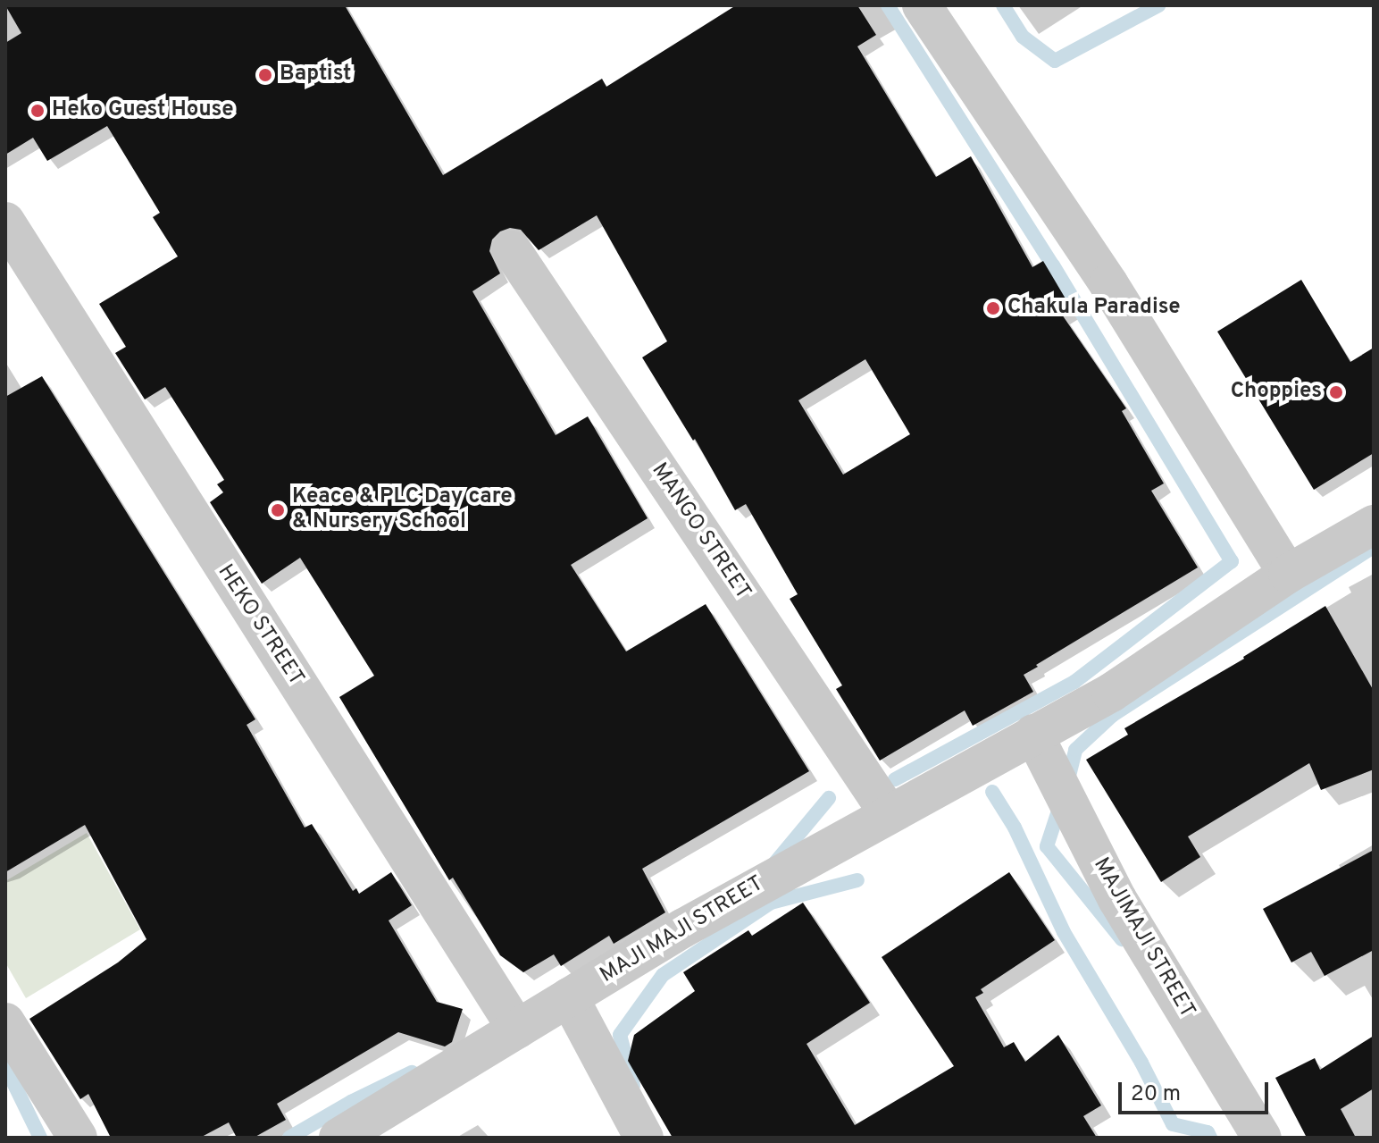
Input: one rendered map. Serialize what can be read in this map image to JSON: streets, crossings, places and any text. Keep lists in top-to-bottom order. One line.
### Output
{"streets":{"street":["MANGO STREET","HEKO STREET","MAJI MAJI STREET","MAJIMAJI STREET"]},"crossings":[["MANGO STREET","MAJI MAJI STREET"],["HEKO STREET","MAJI MAJI STREET"],["MAJI MAJI STREET","MAJIMAJI STREET"]],"places":["Baptist","Heko Guest House","Chakula Paradise","Choppies","Keace & PLC Day care & Nursery School"],"scale_bar":"20 m"}
